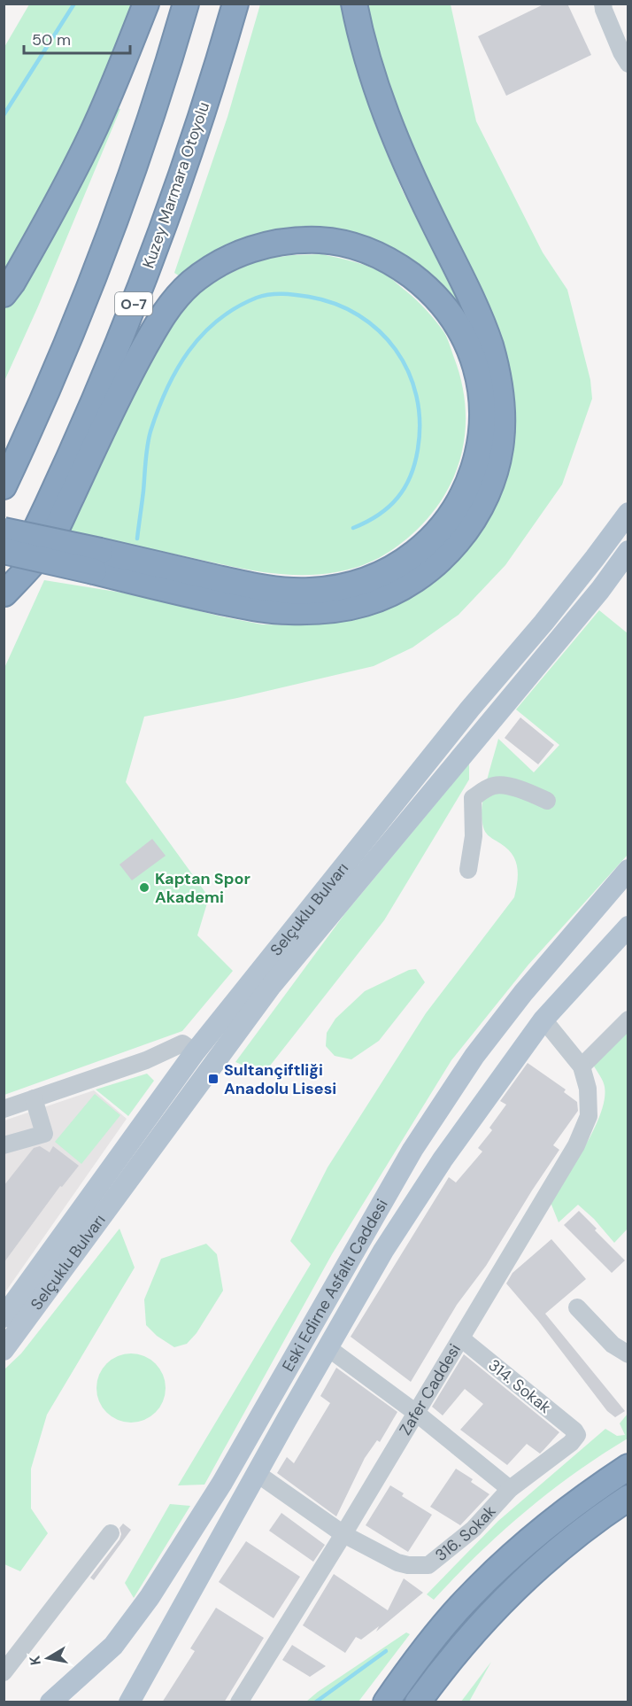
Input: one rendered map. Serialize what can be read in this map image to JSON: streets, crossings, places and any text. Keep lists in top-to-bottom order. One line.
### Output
{"streets":{"highway":["Kuzey Marmara Otoyolu","O-7"],"main road":["Selçuklu Bulvarı","Eski Edirne Asfaltı Caddesi"],"street":["314. Sokak","Zafer Caddesi","316. Sokak"]},"crossings":[["Eski Edirne Asfaltı Caddesi","Zafer Caddesi"],["Eski Edirne Asfaltı Caddesi","316. Sokak"],["314. Sokak","Zafer Caddesi"],["314. Sokak","316. Sokak"],["Zafer Caddesi","316. Sokak"]],"places":{"other":["Kaptan Spor Akademi"],"transit":["Sultançiftliği Anadolu Lisesi"]},"scale_bar":"50 m","north":"left"}
